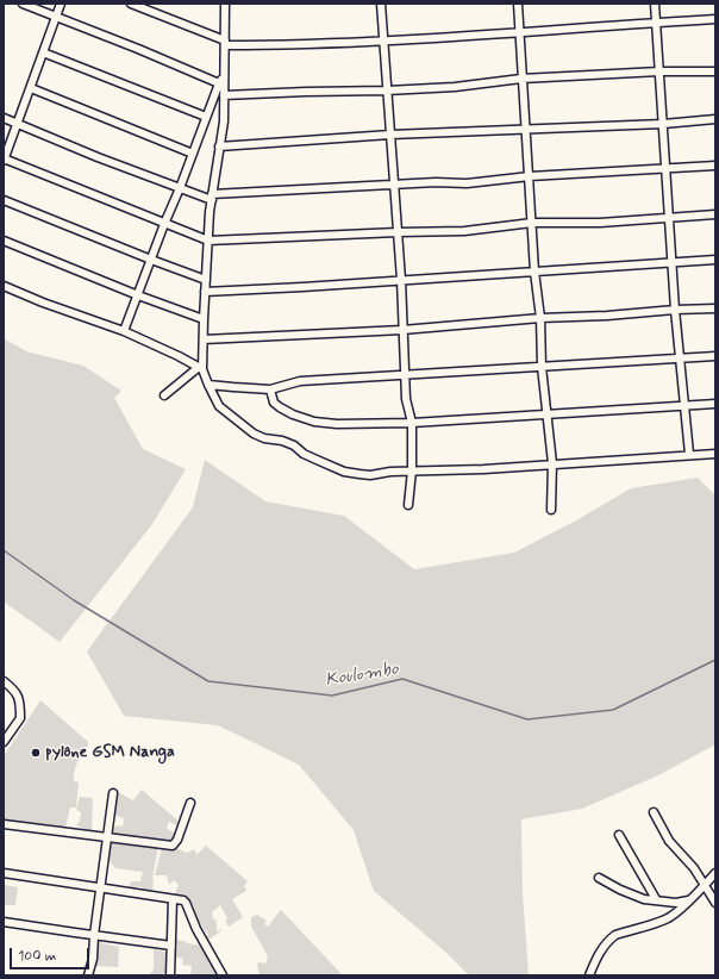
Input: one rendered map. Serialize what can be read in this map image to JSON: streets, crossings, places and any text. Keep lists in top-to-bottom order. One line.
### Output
{"water":["Koulombo"],"places":["pylône GSM Nanga"],"scale_bar":"100 m"}
